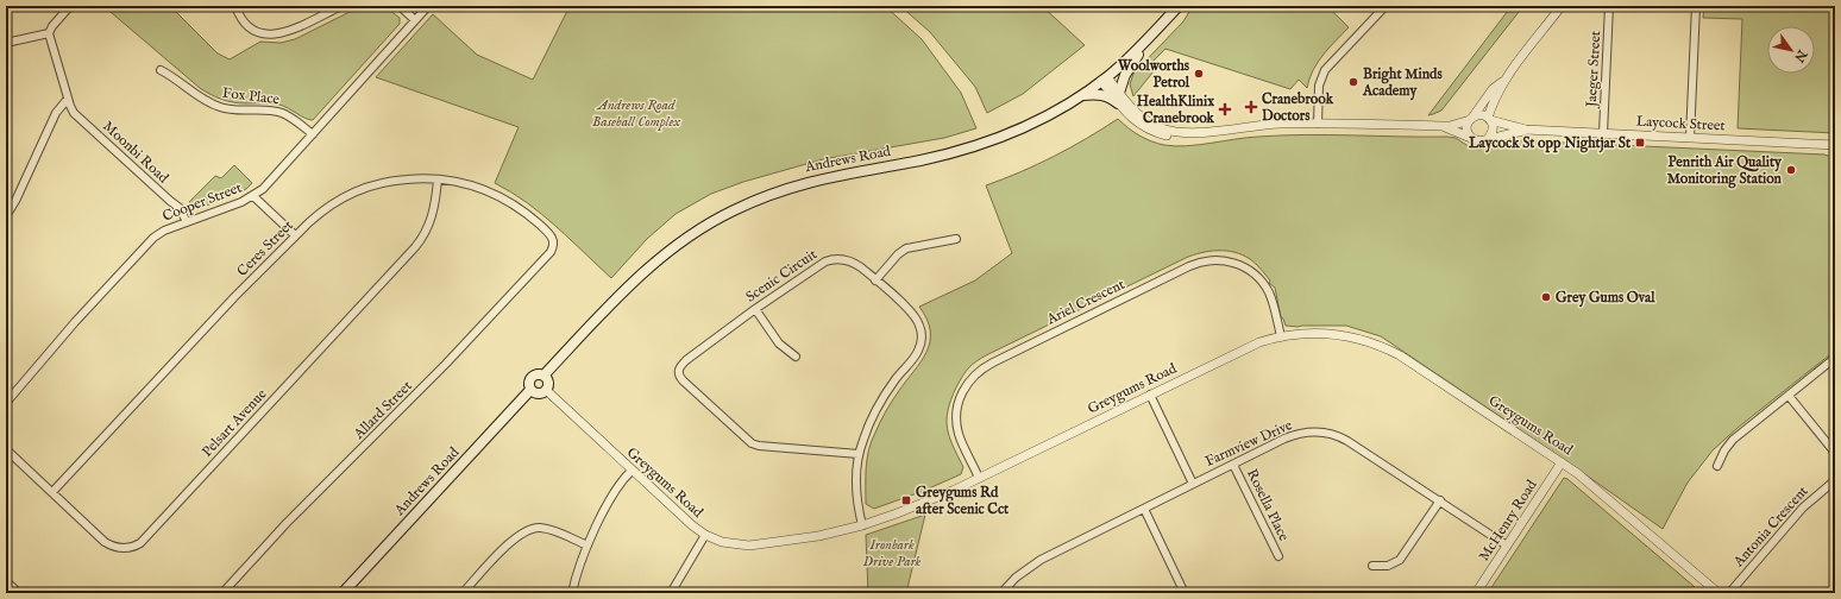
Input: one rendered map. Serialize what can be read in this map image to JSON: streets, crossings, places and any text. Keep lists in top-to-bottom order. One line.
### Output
{"streets":{"main road":["Andrews Road"],"street":["Jaeger Street","Fox Place","Laycock Street","Moonbi Road","Cooper Street","Ceres Street","Scenic Circuit","Ariel Crescent","Greygums Road","Allard Street","Pelsart Avenue","Farmview Drive","Rosella Place","McHenry Road","Antonia Crescent"]},"crossings":[["Jaeger Street","Laycock Street"],["Fox Place","Cooper Street"],["Moonbi Road","Cooper Street"],["Andrews Road","Greygums Road"],["Ceres Street","Allard Street"],["Ceres Street","Pelsart Avenue"],["Scenic Circuit","Greygums Road"],["Ariel Crescent","Greygums Road"],["Greygums Road","McHenry Road"],["Farmview Drive","Rosella Place"],["Farmview Drive","McHenry Road"]],"parks":["Andrews Road Baseball Complex","Ironbark Drive Park"],"places":{"other":["Woolworths Petrol","Bright Minds Academy","Penrith Air Quality Monitoring Station","Grey Gums Oval"],"health":["Cranebrook Doctors","HealthKlinix Cranebrook"],"transit":["Laycock St opp Nightjar St","Greygums Rd after Scenic Cct"]},"north":"bottom right"}
